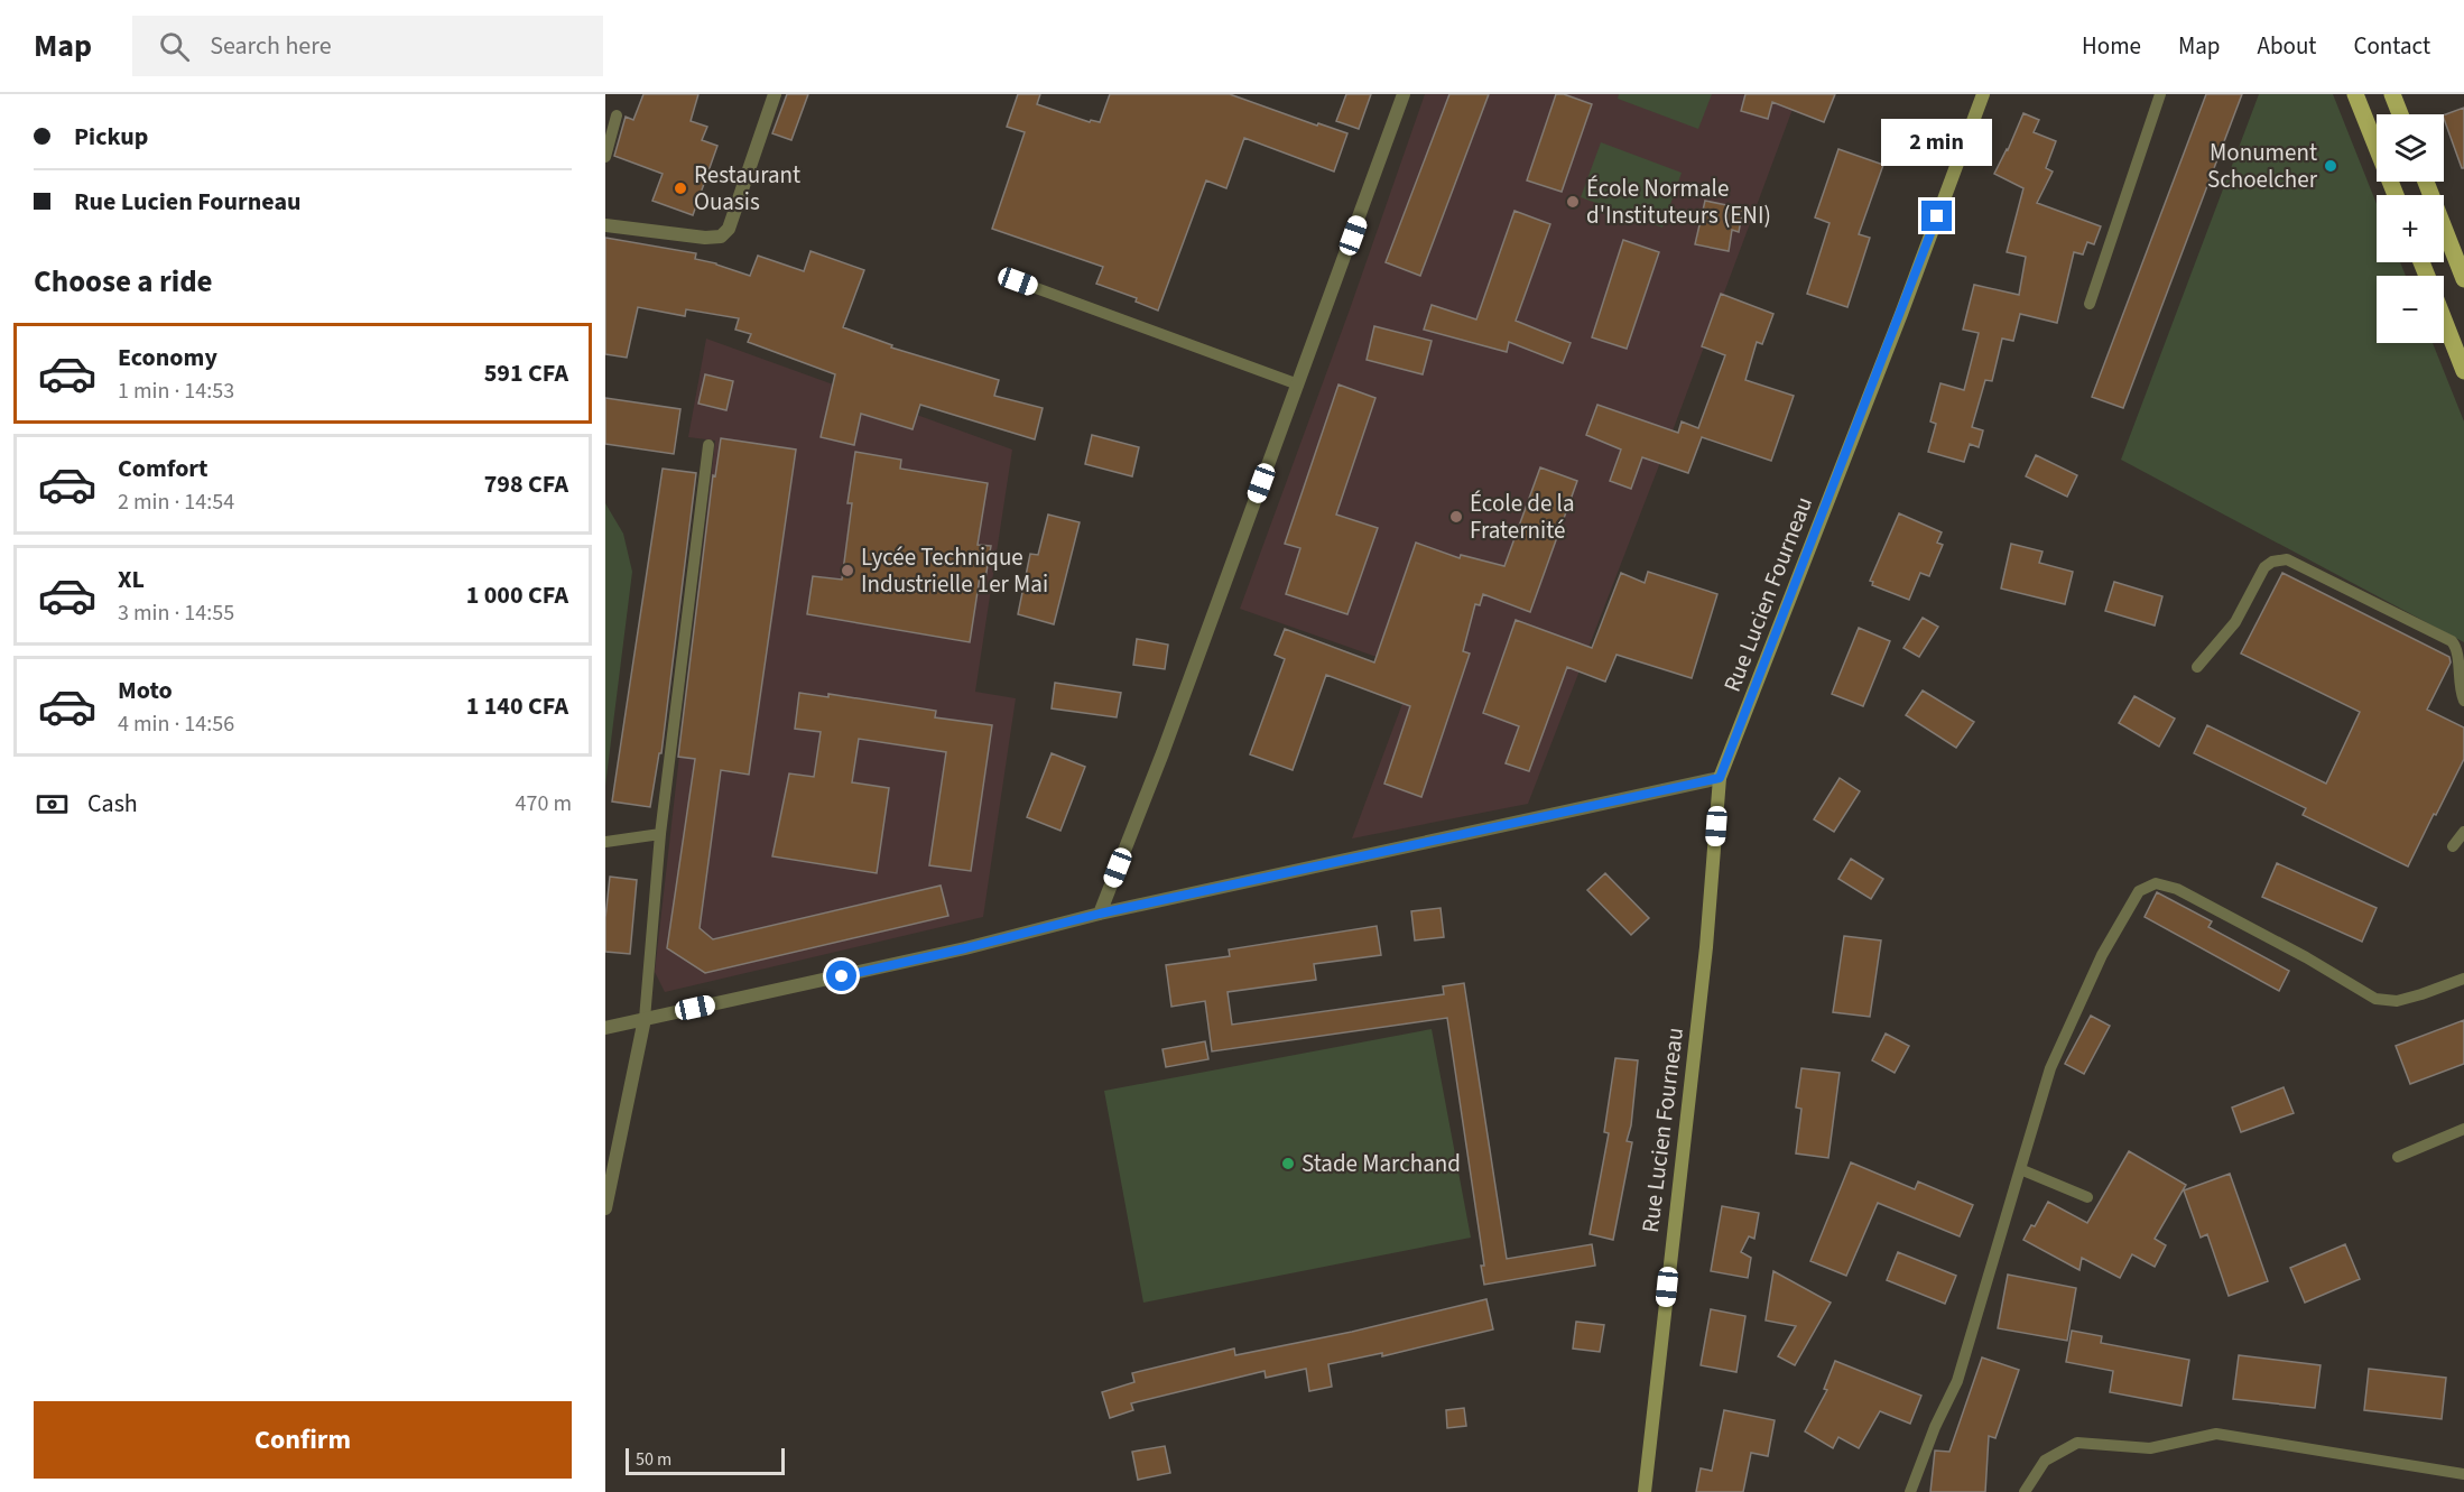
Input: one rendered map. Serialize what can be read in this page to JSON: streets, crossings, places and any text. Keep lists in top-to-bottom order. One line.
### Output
{"streets":{"street":["Rue Lucien Fourneau"]},"places":["Monument Schoelcher","Restaurant Ouasis","École Normale d'Instituteurs (ENI)","École de la Fraternité","Lycée Technique Industrielle 1er Mai","Stade Marchand"],"scale_bar":"50 m","page":{"header":"Map","search":"Search here","nav":["Home","Map","About","Contact"],"banner":["Pickup","Rue Lucien Fourneau"],"map_buttons":["+","−"],"bubble":"2 min","heading":"Choose a ride","list":[{"name":"Economy","note":"1 min · 14:53","value":"591 CFA"},{"name":"Comfort","note":"2 min · 14:54","value":"798 CFA"},{"name":"XL","note":"3 min · 14:55","value":"1 000 CFA"},{"name":"Moto","note":"4 min · 14:56","value":"1 140 CFA"}],"pay":["Cash","470 m"],"buttons":"Confirm","scale":"50 m"}}
